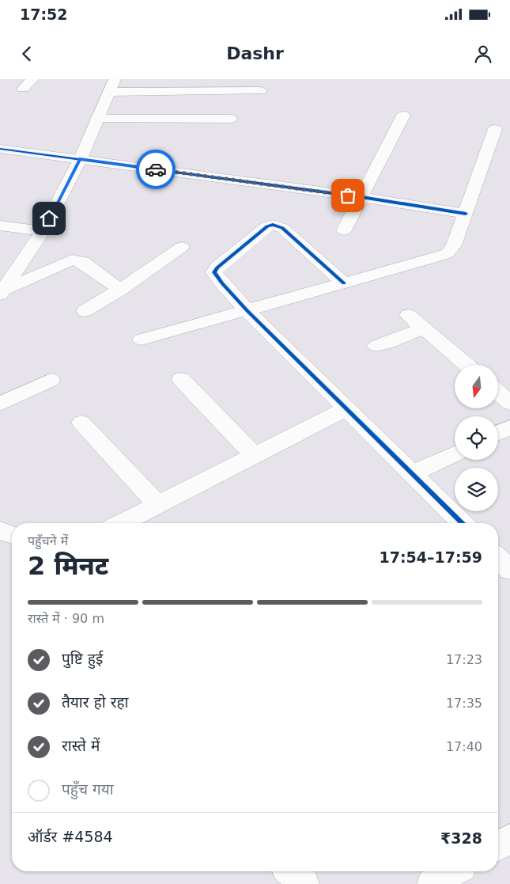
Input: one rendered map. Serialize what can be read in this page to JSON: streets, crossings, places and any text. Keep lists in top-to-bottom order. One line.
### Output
{"north":"bottom","page":{"status":"17:52","header":"Dashr","heading":["2 मिनट","पहुँचने में","17:54–17:59"],"panel":["ऑर्डर #4584","₹328"],"bar":"रास्ते में · 90 m","list":[["पुष्टि हुई","17:23"],["तैयार हो रहा","17:35"],["रास्ते में","17:40"],"पहुँच गया"]}}
